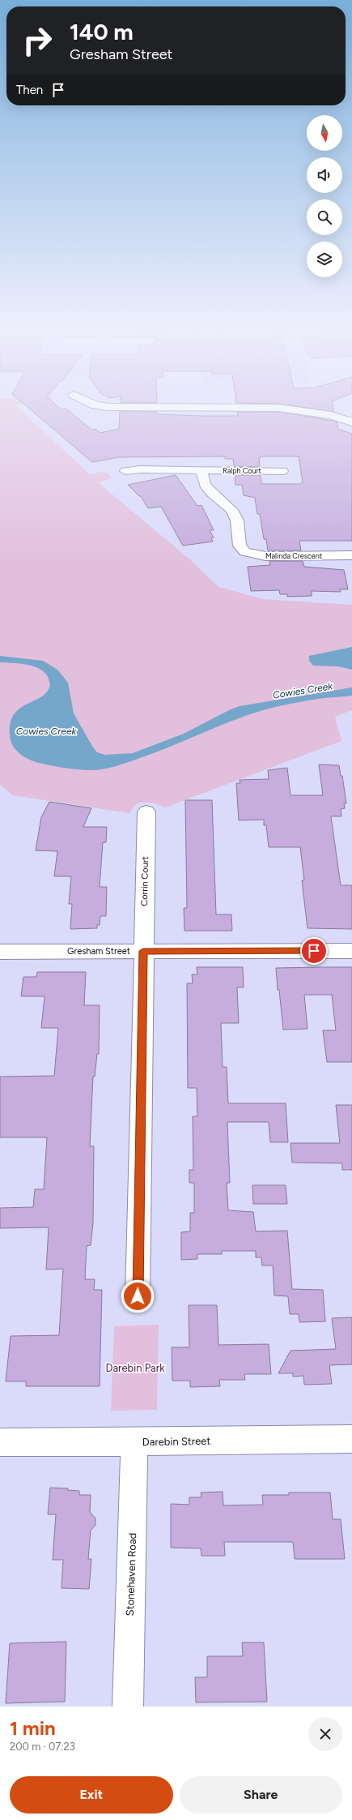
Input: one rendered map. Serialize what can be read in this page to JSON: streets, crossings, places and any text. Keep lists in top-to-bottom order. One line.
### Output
{"streets":{"street":["Ralph Court","Malinda Crescent","Corrin Court","Gresham Street","Darebin Street","Stonehaven Road"]},"crossings":[["Ralph Court","Malinda Crescent"],["Corrin Court","Gresham Street"],["Darebin Street","Stonehaven Road"]],"water":["Cowies Creek"],"parks":["Darebin Park"],"north":"bottom","page":{"turn":["140 m","Gresham Street"],"then":"Then","heading":["1 min","200 m · 07:23"],"buttons":["Exit","Share"]}}
